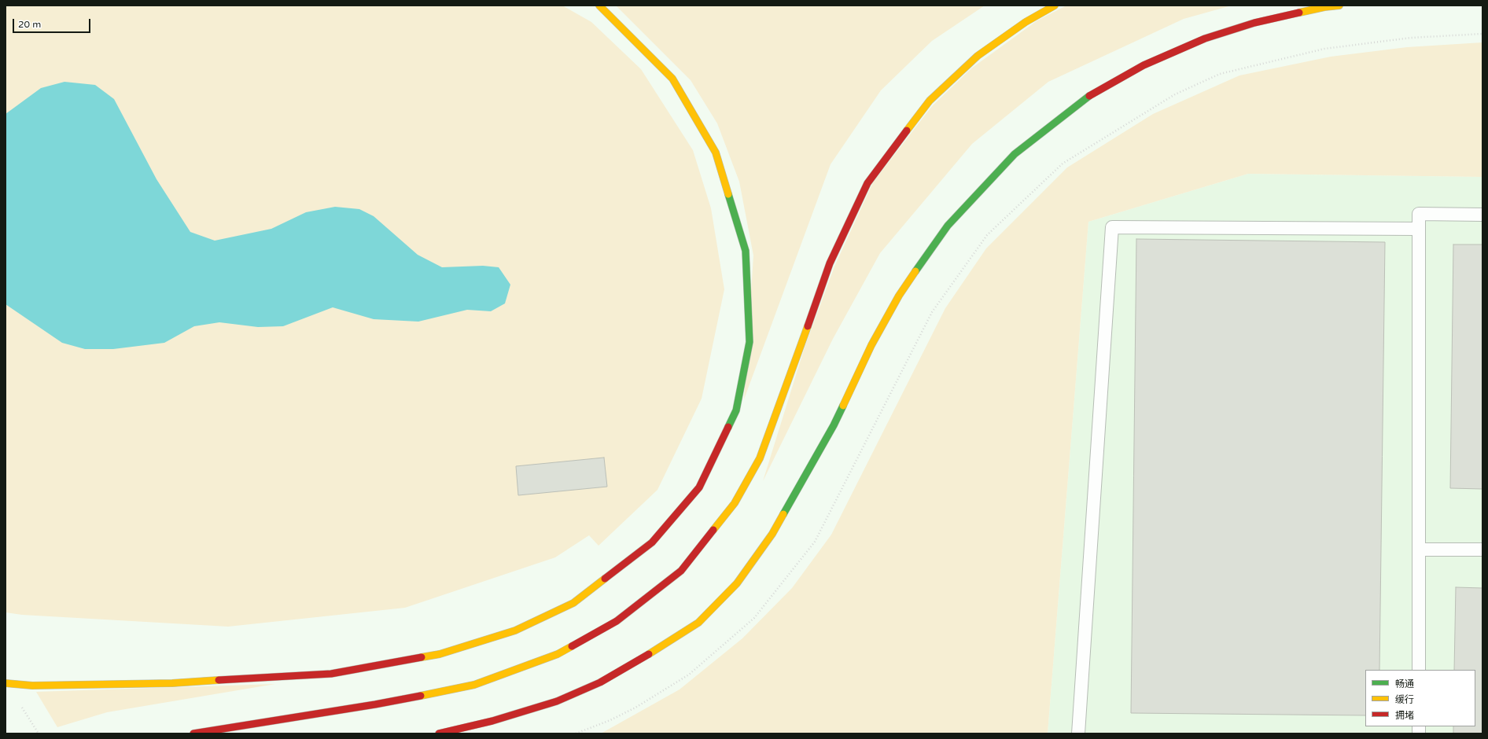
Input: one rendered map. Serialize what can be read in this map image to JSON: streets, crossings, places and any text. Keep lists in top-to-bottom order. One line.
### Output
{"legend":["畅通","缓行","拥堵"],"scale_bar":"20 m"}
